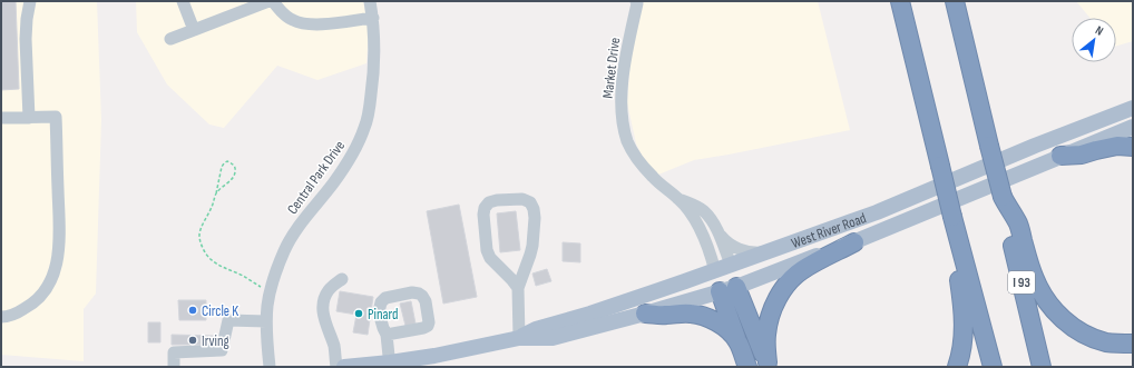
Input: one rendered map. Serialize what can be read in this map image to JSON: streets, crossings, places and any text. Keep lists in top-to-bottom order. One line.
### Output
{"streets":{"highway":["I 93"],"main road":["West River Road"],"street":["Market Drive","Central Park Drive"]},"crossings":[["Market Drive","West River Road"]],"places":["Circle K","Pinard","Irving"],"north":"top right"}
